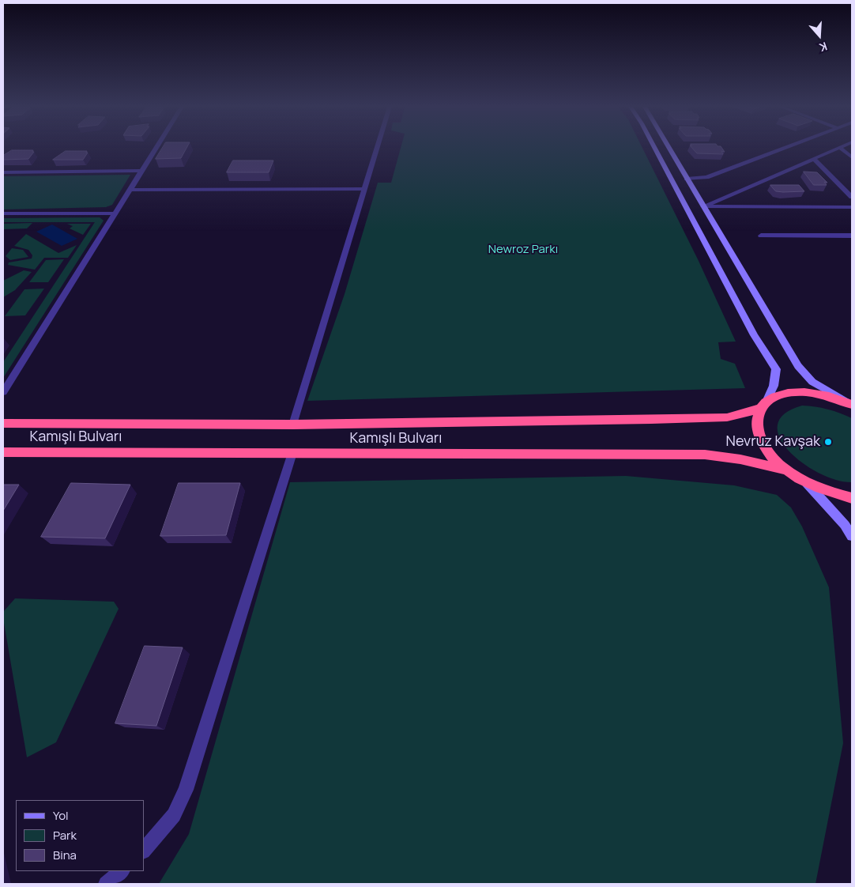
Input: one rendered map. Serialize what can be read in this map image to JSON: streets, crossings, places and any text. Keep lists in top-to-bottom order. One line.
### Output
{"streets":{"highway":["Kamışlı Bulvarı"]},"parks":["Newroz Parkı"],"places":["Nevruz Kavşak"],"legend":["Yol","Park","Bina"],"north":"bottom"}
